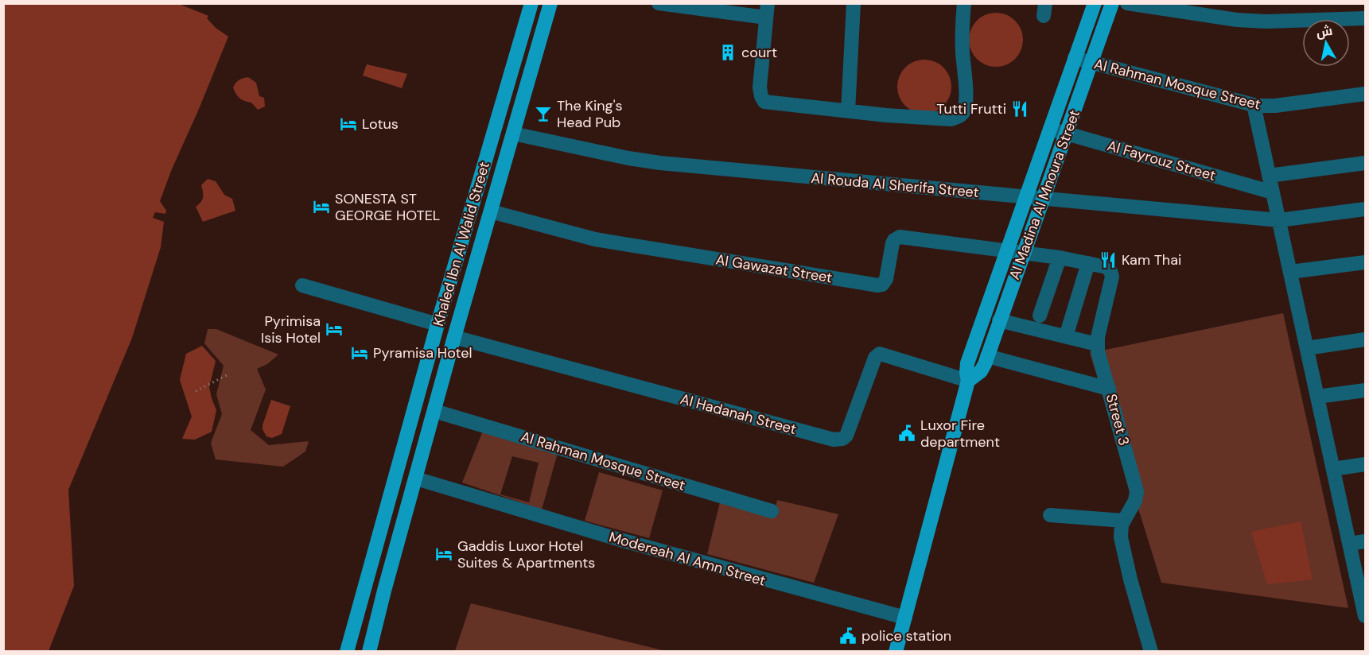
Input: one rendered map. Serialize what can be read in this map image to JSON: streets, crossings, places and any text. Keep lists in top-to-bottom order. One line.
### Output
{"streets":{"main road":["Al Madina Al Mnoura Street","Khaled Ibn Al Walid Street"],"street":["Al Rahman Mosque Street","Al Fayrouz Street","Al Rouda Al Sherifa Street","Al Gawazat Street","Al Hadanah Street","Street 3","Modereah Al Amn Street"]},"crossings":[["Al Rahman Mosque Street","Al Madina Al Mnoura Street"],["Al Rahman Mosque Street","Khaled Ibn Al Walid Street"],["Al Fayrouz Street","Al Madina Al Mnoura Street"],["Al Rouda Al Sherifa Street","Al Madina Al Mnoura Street"],["Al Rouda Al Sherifa Street","Khaled Ibn Al Walid Street"],["Al Madina Al Mnoura Street","Al Gawazat Street"],["Al Madina Al Mnoura Street","Al Hadanah Street"],["Al Madina Al Mnoura Street","Street 3"],["Al Madina Al Mnoura Street","Modereah Al Amn Street"],["Khaled Ibn Al Walid Street","Al Gawazat Street"],["Khaled Ibn Al Walid Street","Al Hadanah Street"],["Khaled Ibn Al Walid Street","Modereah Al Amn Street"],["Al Gawazat Street","Street 3"]],"places":{"building":["court"],"restaurant":["Tutti Frutti","Kam Thai"],"bar":["The King's Head Pub"],"hotel":["Lotus","SONESTA ST GEORGE HOTEL","Pyrimisa Isis Hotel","Pyramisa Hotel","Gaddis Luxor Hotel Suites & Apartments"],"public building":["Luxor Fire department","police station"]},"north":"top"}
